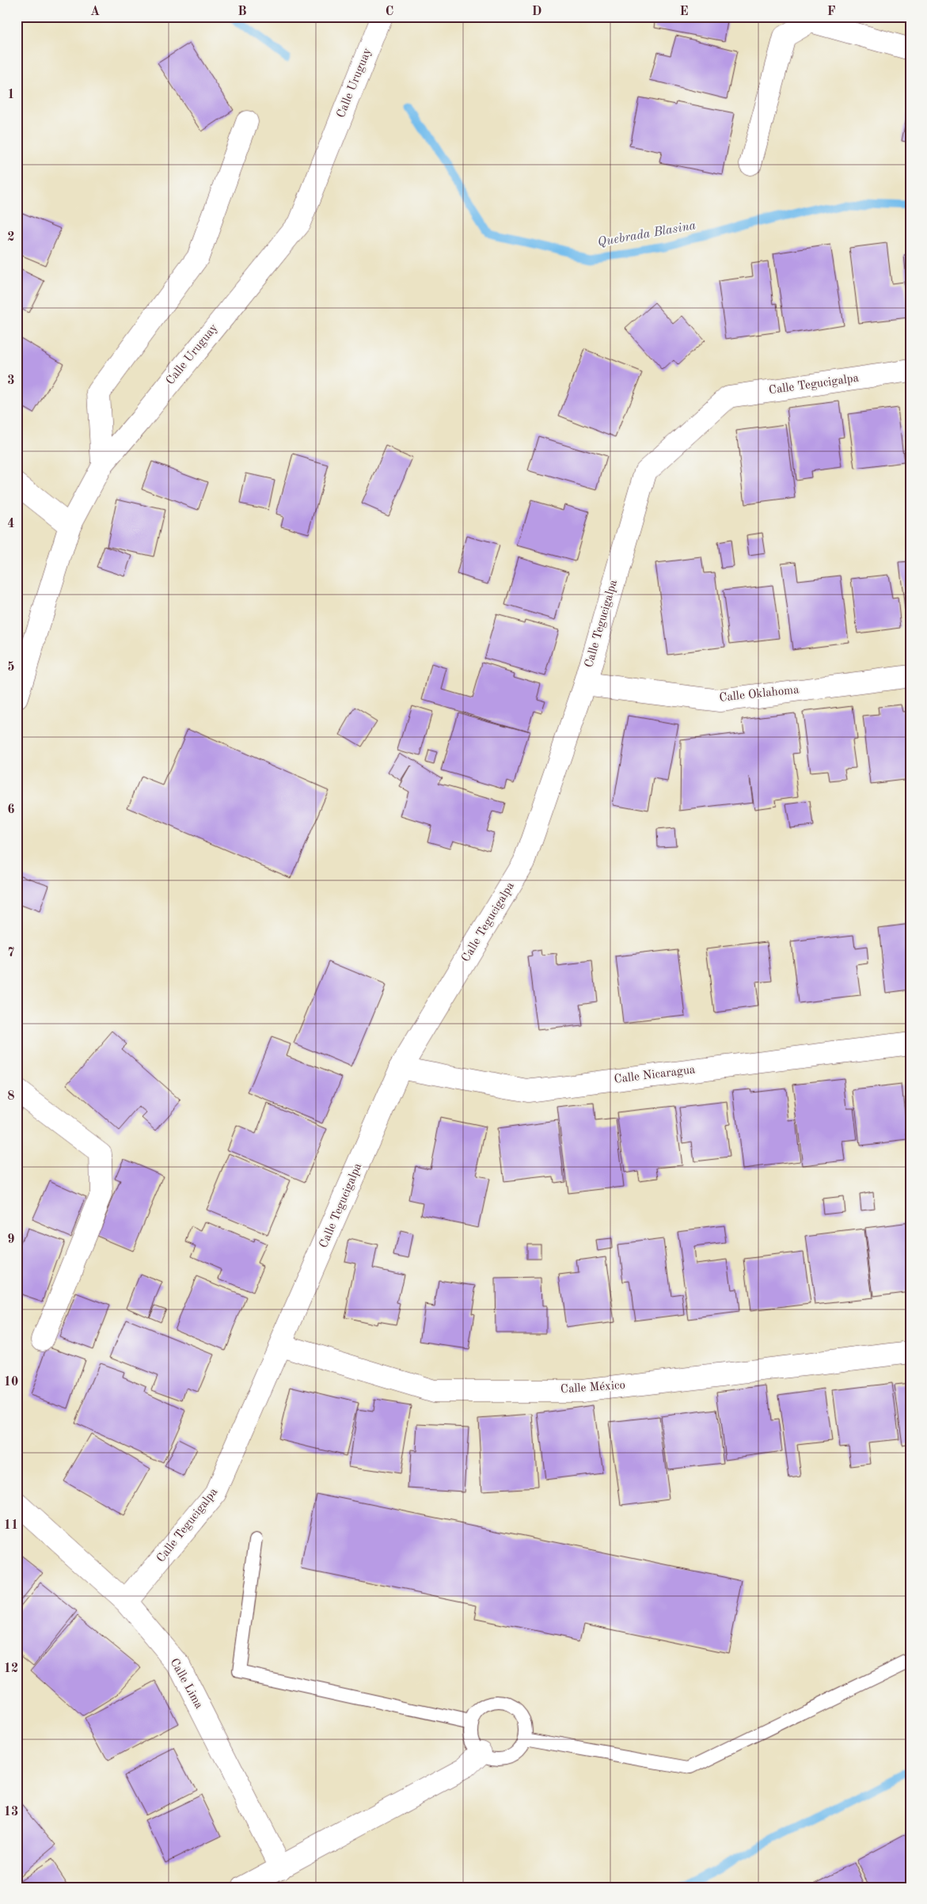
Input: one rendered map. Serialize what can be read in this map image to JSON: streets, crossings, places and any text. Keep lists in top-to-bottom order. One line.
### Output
{"streets":{"street":["Calle Uruguay","Calle Tegucigalpa","Calle Oklahoma","Calle Nicaragua","Calle México","Calle Lima"]},"crossings":[["Calle Tegucigalpa","Calle Oklahoma"],["Calle Tegucigalpa","Calle Nicaragua"],["Calle Tegucigalpa","Calle México"],["Calle Tegucigalpa","Calle Lima"]],"water":["Quebrada Blasina"],"grid":{"columns":["A","B","C","D","E","F"],"rows":["1","2","3","4","5","6","7","8","9","10","11","12","13"]}}
